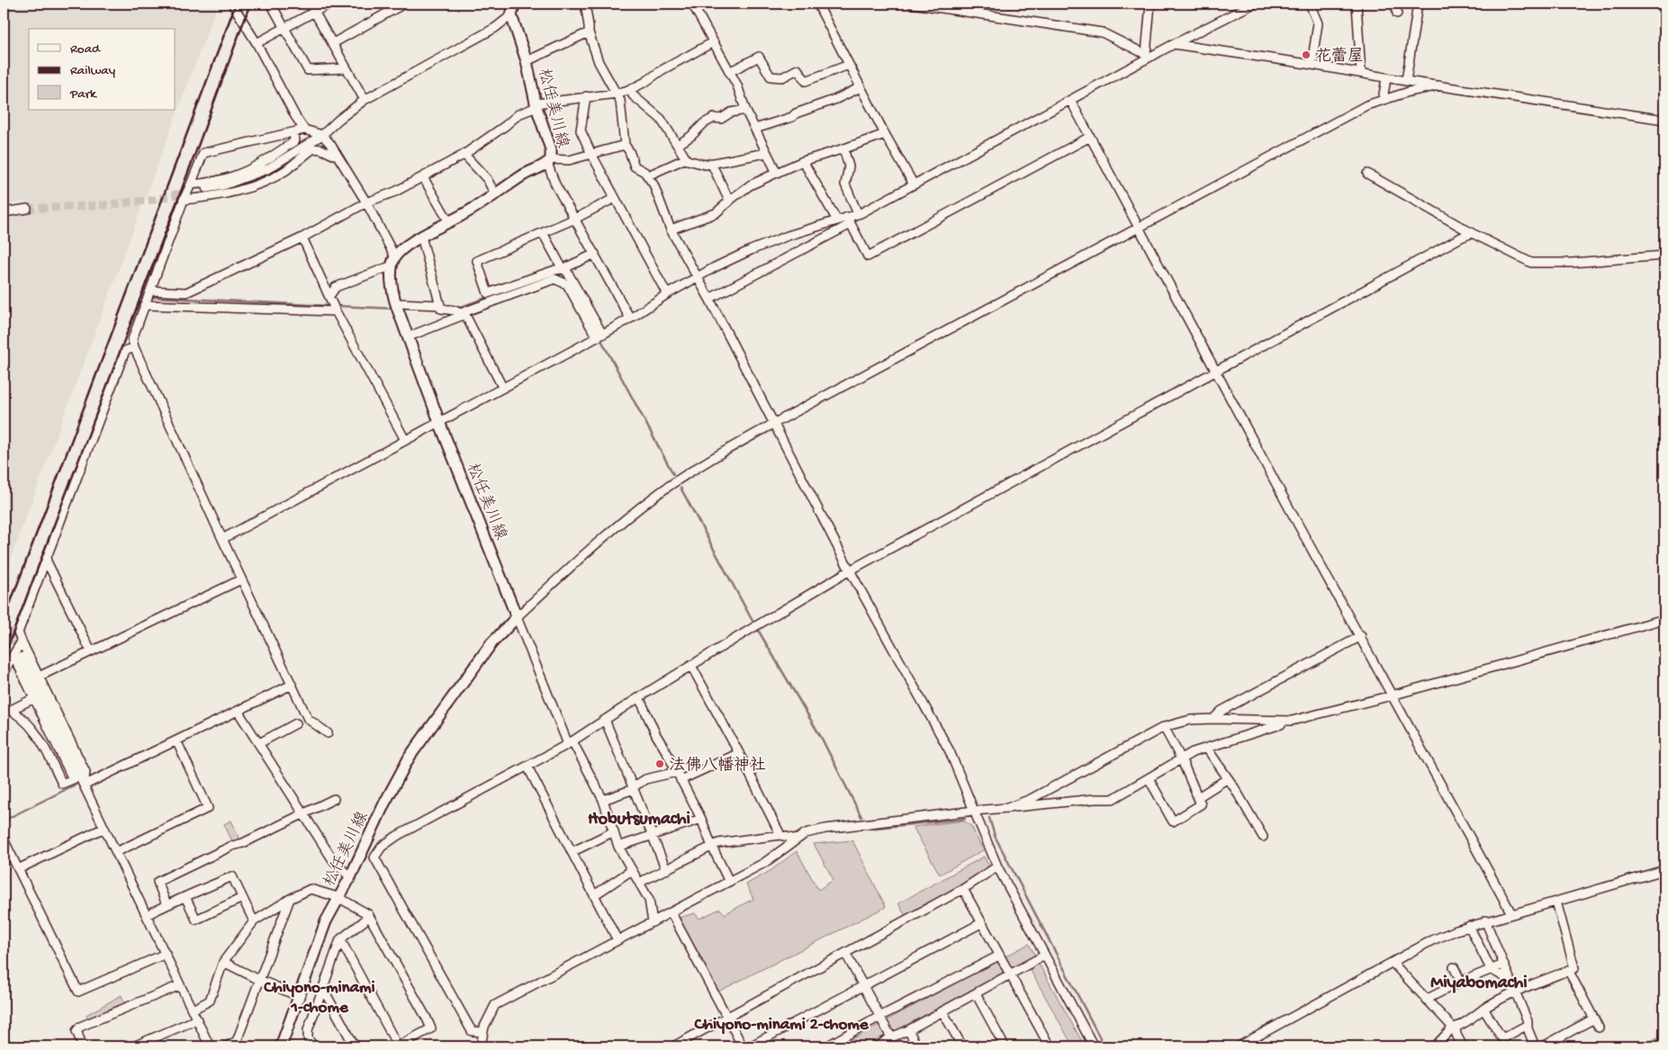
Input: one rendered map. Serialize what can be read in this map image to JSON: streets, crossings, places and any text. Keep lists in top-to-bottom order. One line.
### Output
{"streets":{"main road":["松任美川線"]},"districts":["Hobutsumachi","Miyabomachi","Chiyono-minami 1-chome","Chiyono-minami 2-chome"],"places":["花蕾屋","法佛八幡神社"],"legend":["Road","Railway","Park"]}
